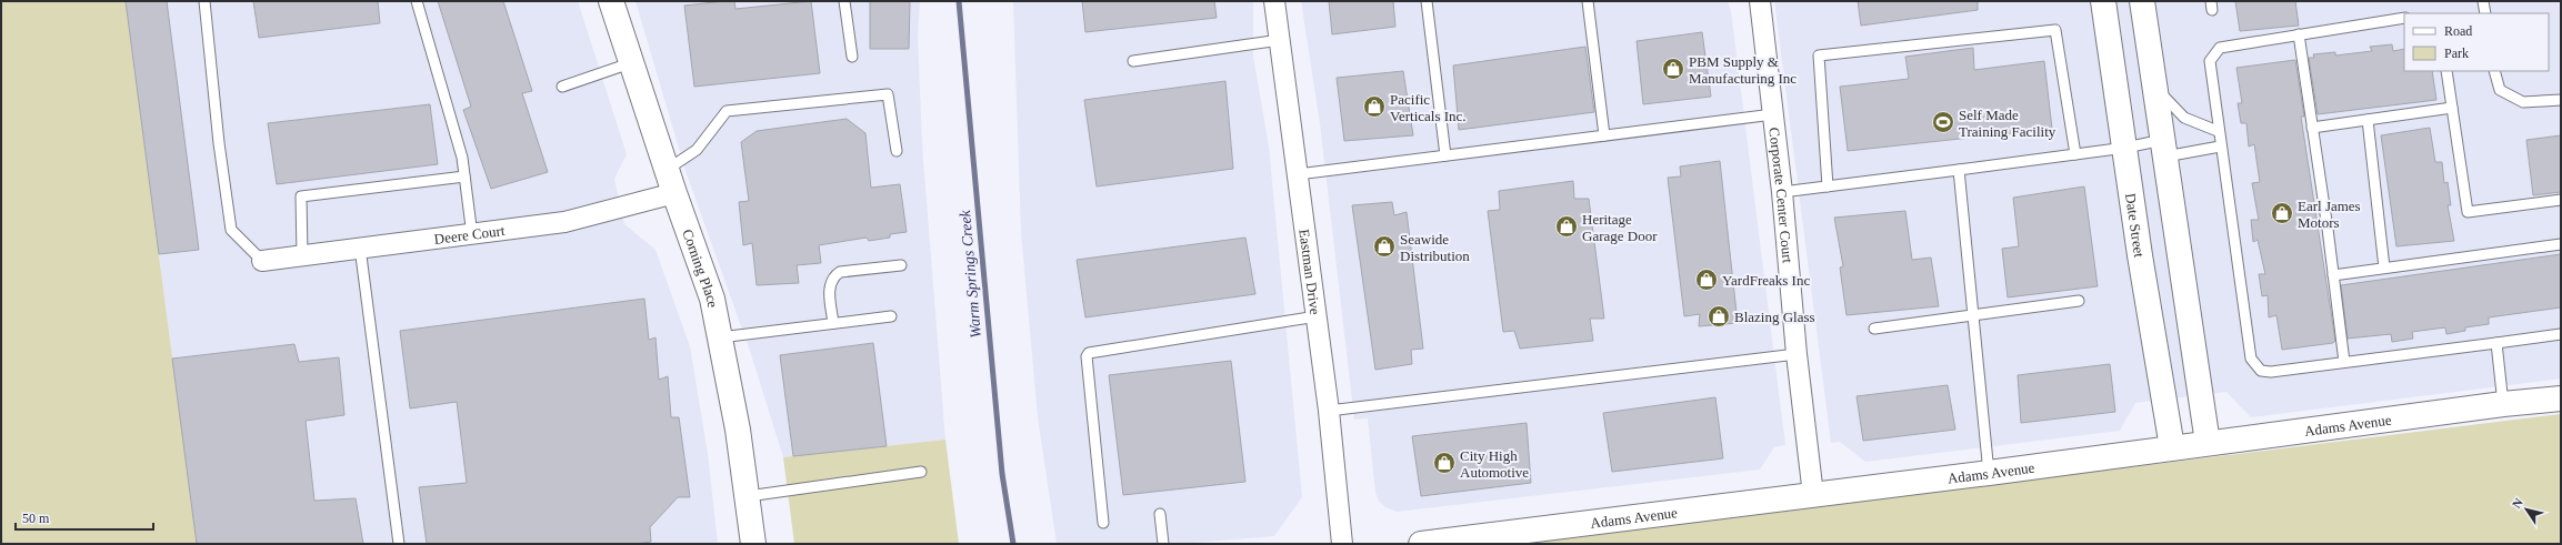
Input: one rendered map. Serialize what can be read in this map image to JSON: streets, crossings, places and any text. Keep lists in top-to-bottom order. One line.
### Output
{"streets":{"street":["Corporate Center Court","Date Street","Deere Court","Corning Place","Eastman Drive","Adams Avenue"]},"crossings":[["Corporate Center Court","Adams Avenue"],["Date Street","Adams Avenue"],["Deere Court","Corning Place"]],"water":["Warm Springs Creek"],"places":{"shop":["PBM Supply & Manufacturing Inc","Pacific Verticals Inc.","Earl James Motors","Heritage Garage Door","Seawide Distribution","YardFreaks Inc","Blazing Glass","City High Automotive"],"sports":["Self Made Training Facility"]},"legend":["Road","Park"],"scale_bar":"50 m","north":"top left"}
